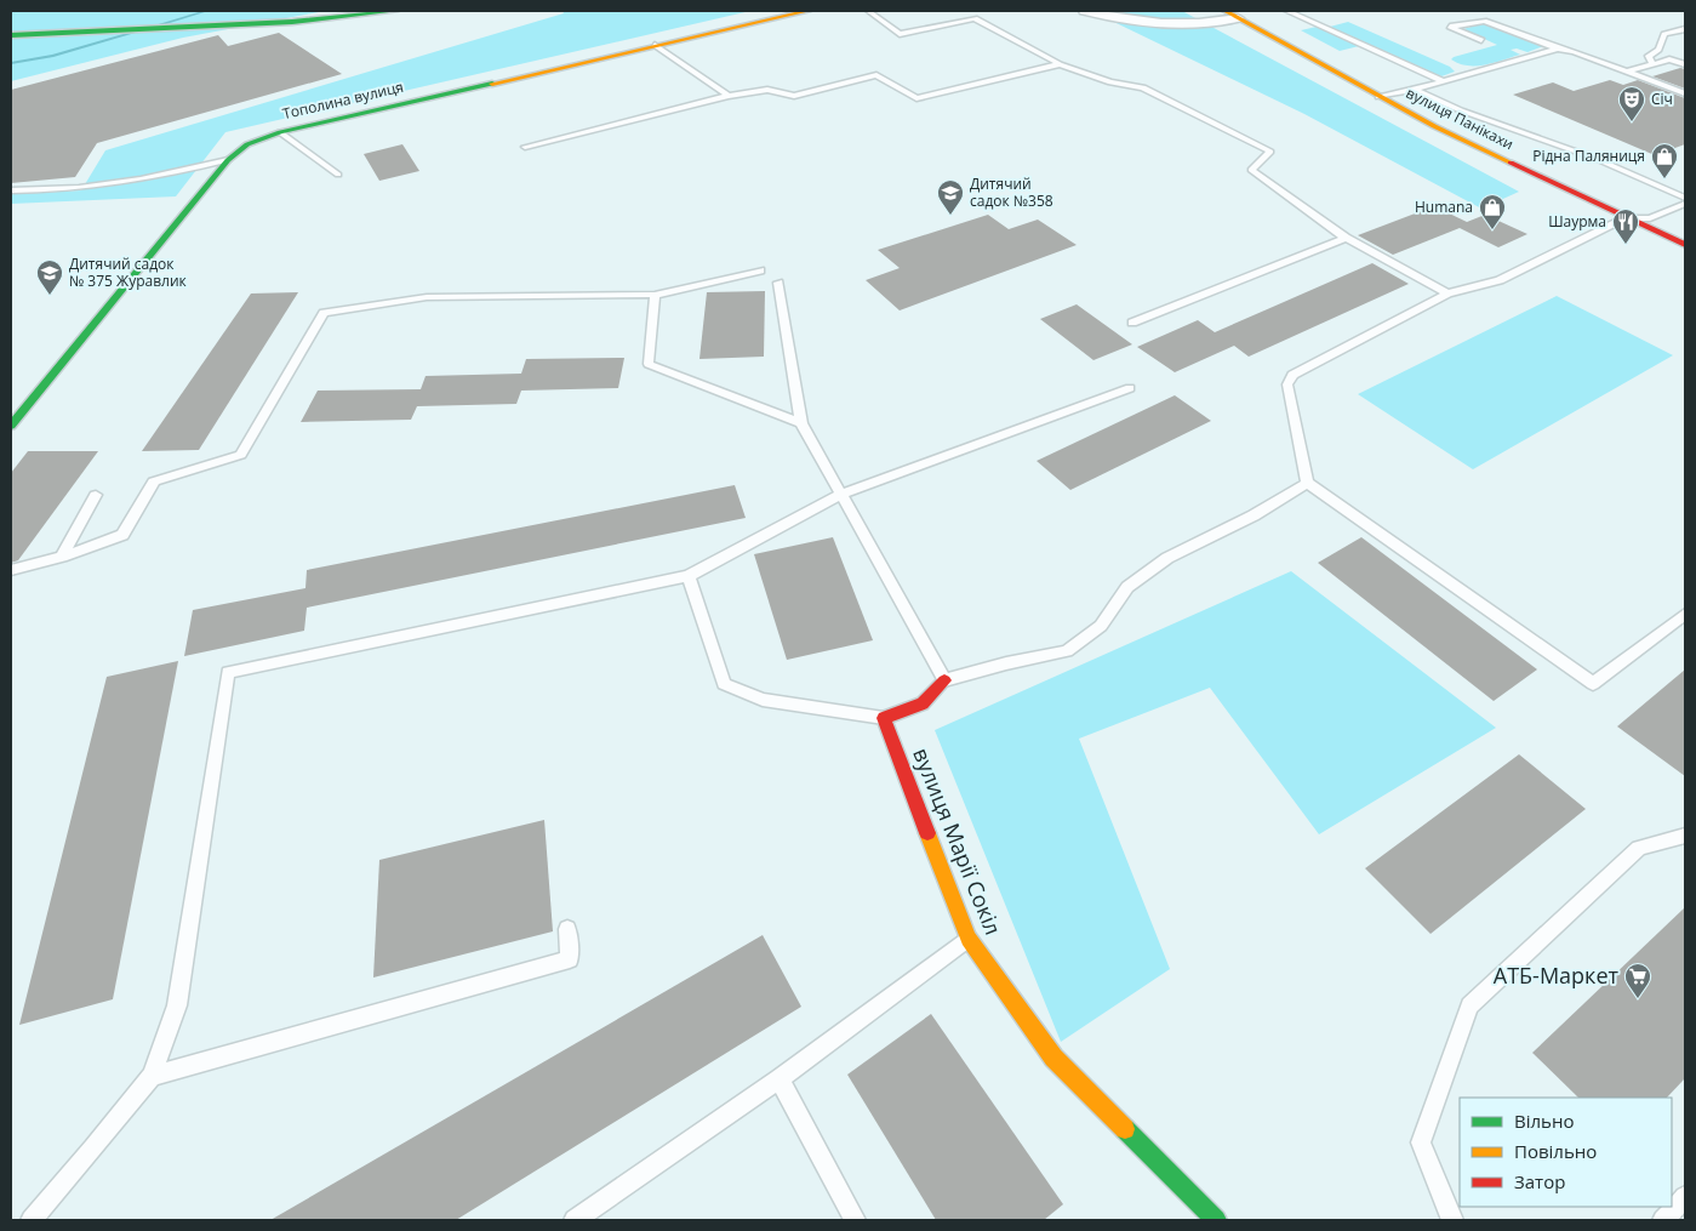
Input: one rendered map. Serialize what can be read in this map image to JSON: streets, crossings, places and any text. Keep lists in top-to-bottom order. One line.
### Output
{"streets":{"street":["Тополина вулиця","вулиця Панікахи","вулиця Марії Сокіл"]},"places":{"theatre":["Січ"],"shop":["Рідна Паляниця","Humana"],"school or university":["Дитячий садок №358","Дитячий садок № 375 Журавлик"],"restaurant":["Шаурма"],"supermarket":["АТБ-Маркет"]},"legend":["Вільно","Повільно","Затор"]}
